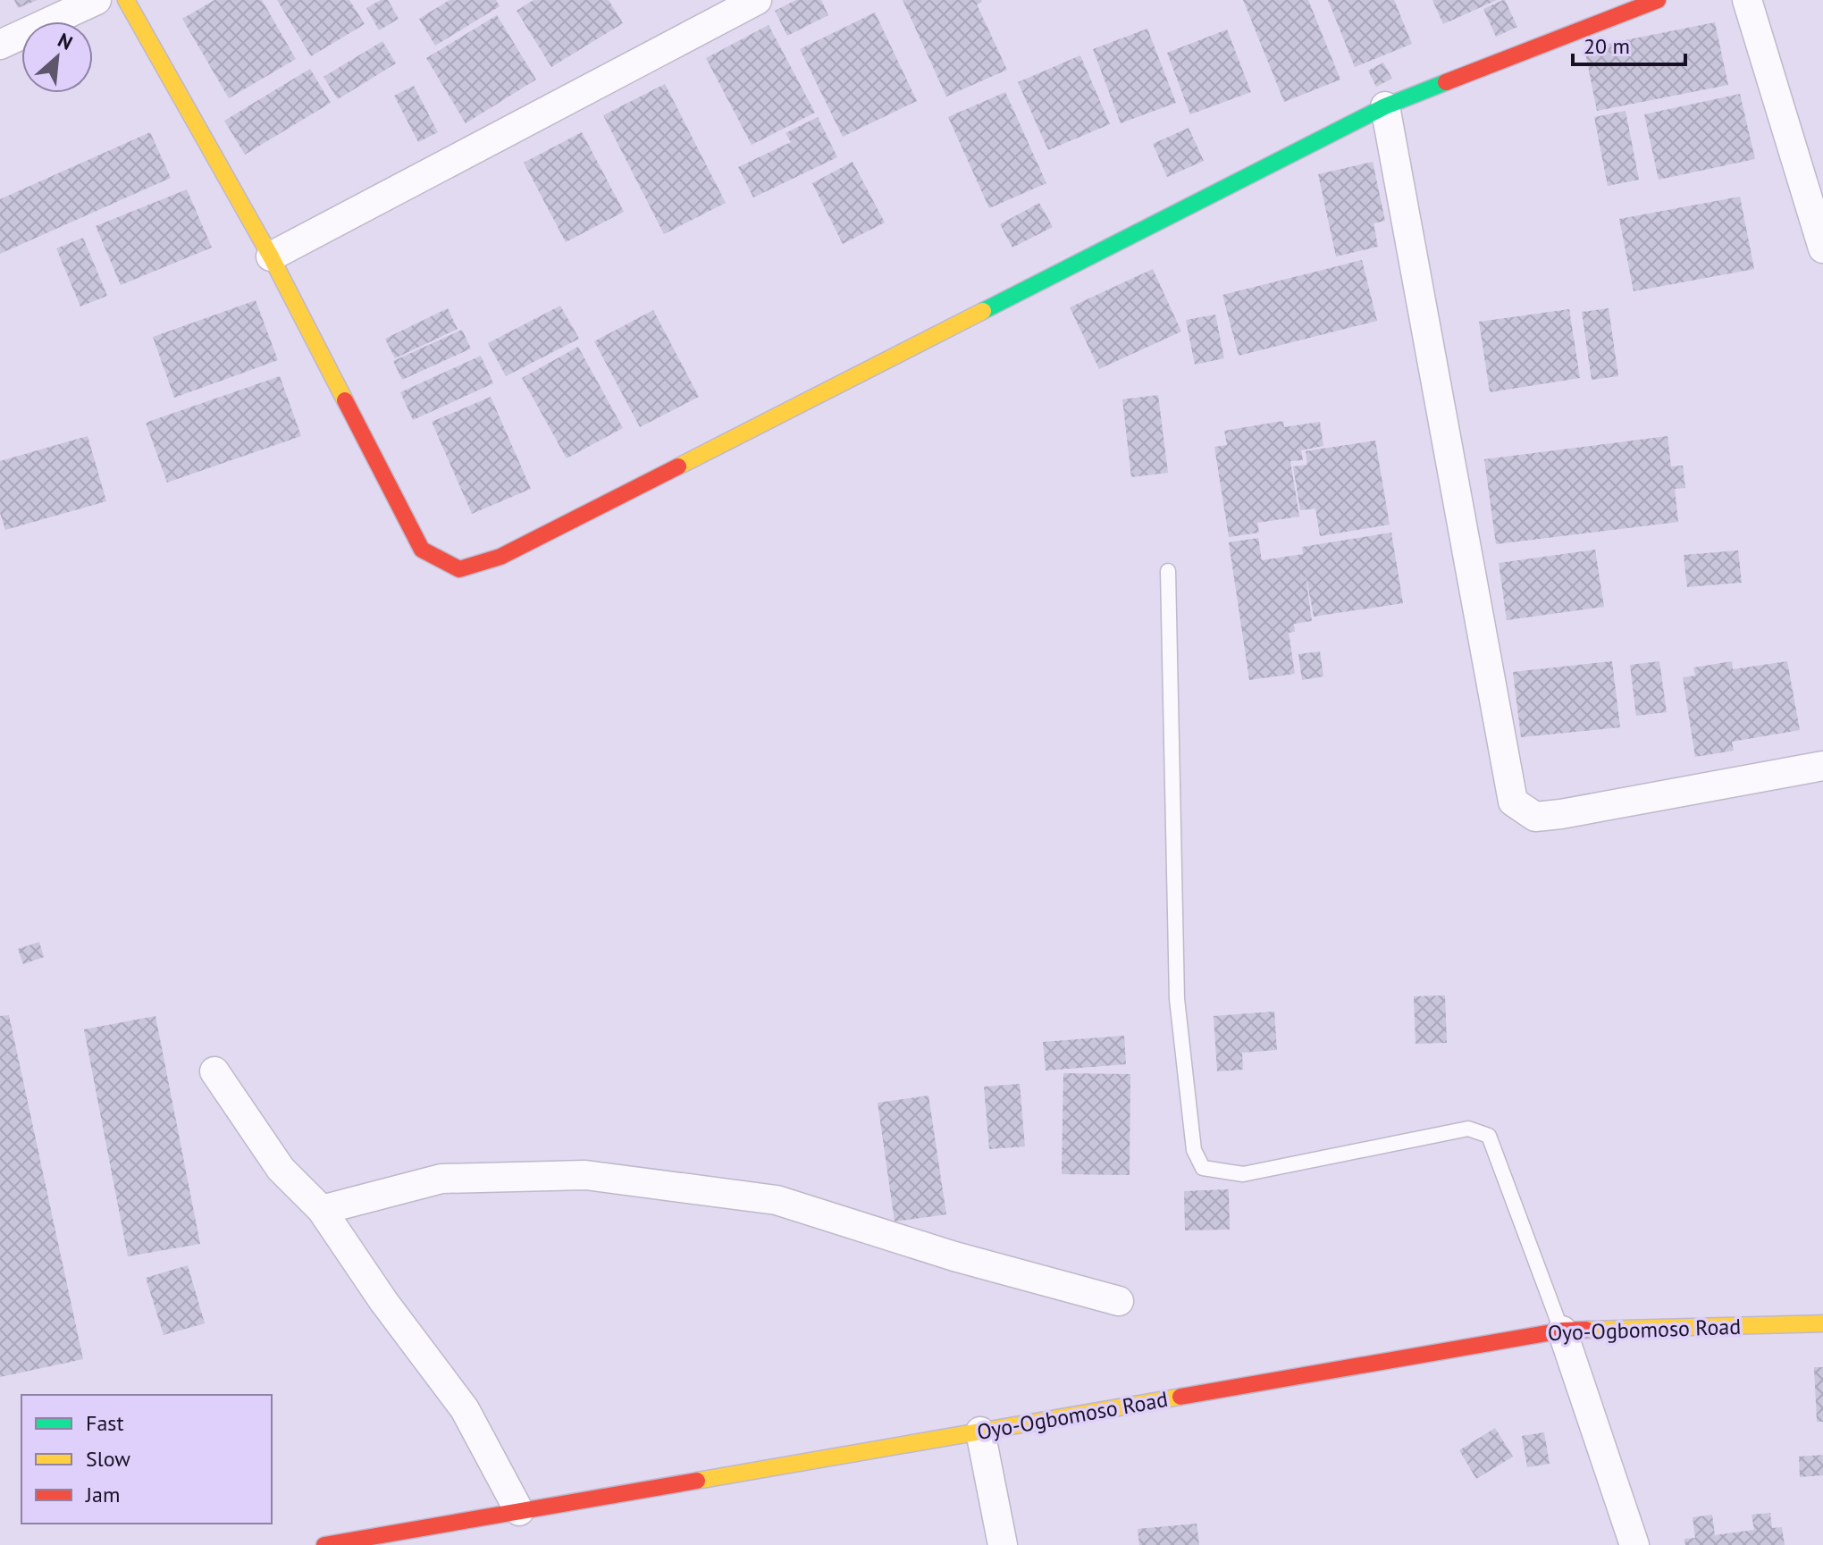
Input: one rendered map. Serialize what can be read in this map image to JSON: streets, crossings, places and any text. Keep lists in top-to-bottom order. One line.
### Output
{"streets":{"main road":["Oyo-Ogbomoso Road"]},"legend":["Fast","Slow","Jam"],"scale_bar":"20 m","north":"top right"}
